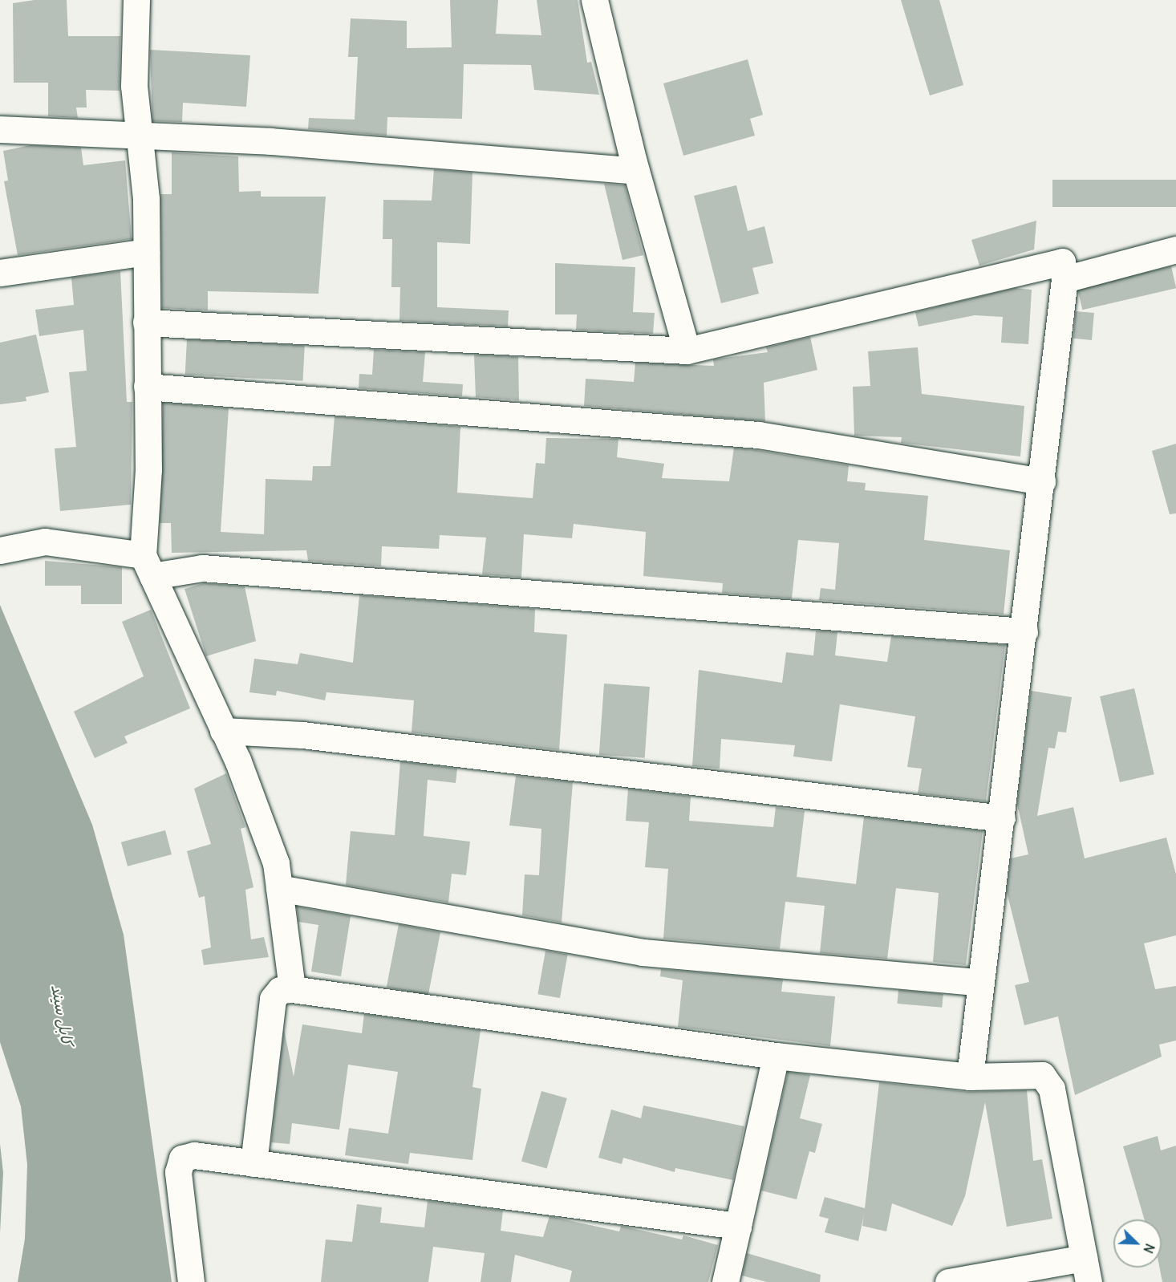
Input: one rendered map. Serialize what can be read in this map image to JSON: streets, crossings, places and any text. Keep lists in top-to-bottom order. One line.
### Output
{"water":["کابل سيند"],"north":"bottom right"}
